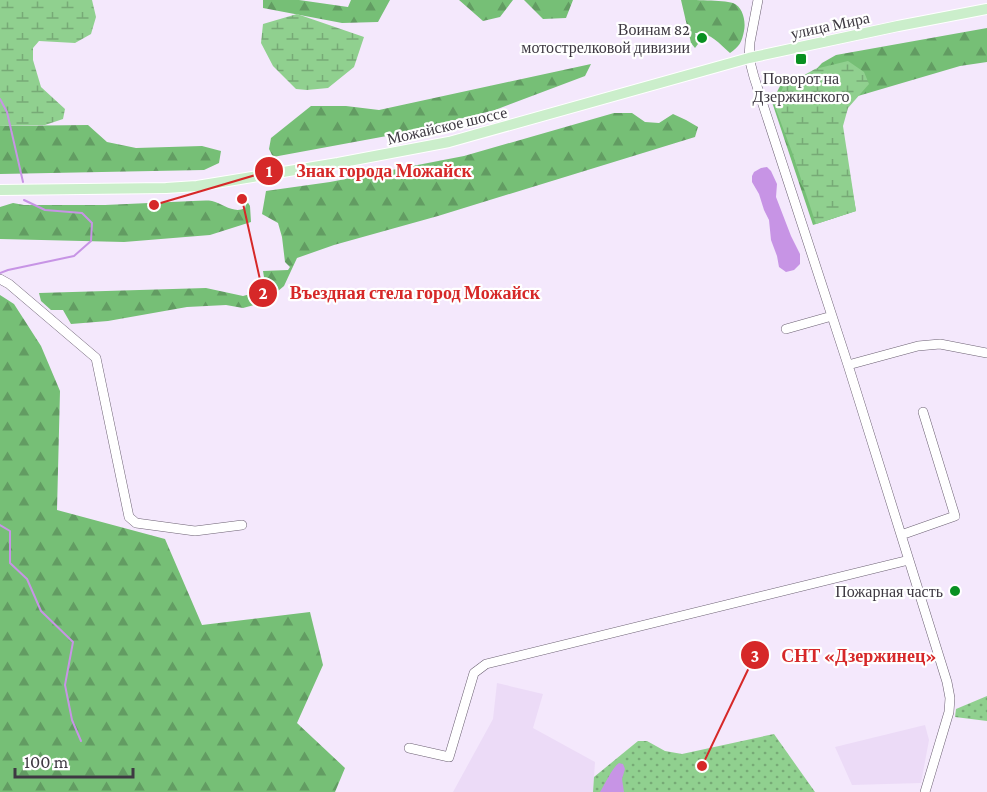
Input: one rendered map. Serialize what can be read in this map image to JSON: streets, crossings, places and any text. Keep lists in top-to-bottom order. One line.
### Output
{"streets":{"main road":["улица Мира","Можайское шоссе"]},"crossings":[["улица Мира","Можайское шоссе"]],"places":{"other":["Воинам 82 мотострелковой дивизии","Въездная стела город Можайск","Знак города Можайск","Пожарная часть","СНТ «Дзержинец»"],"transit":["Поворот на Дзержинского"]},"scale_bar":"100 m"}
